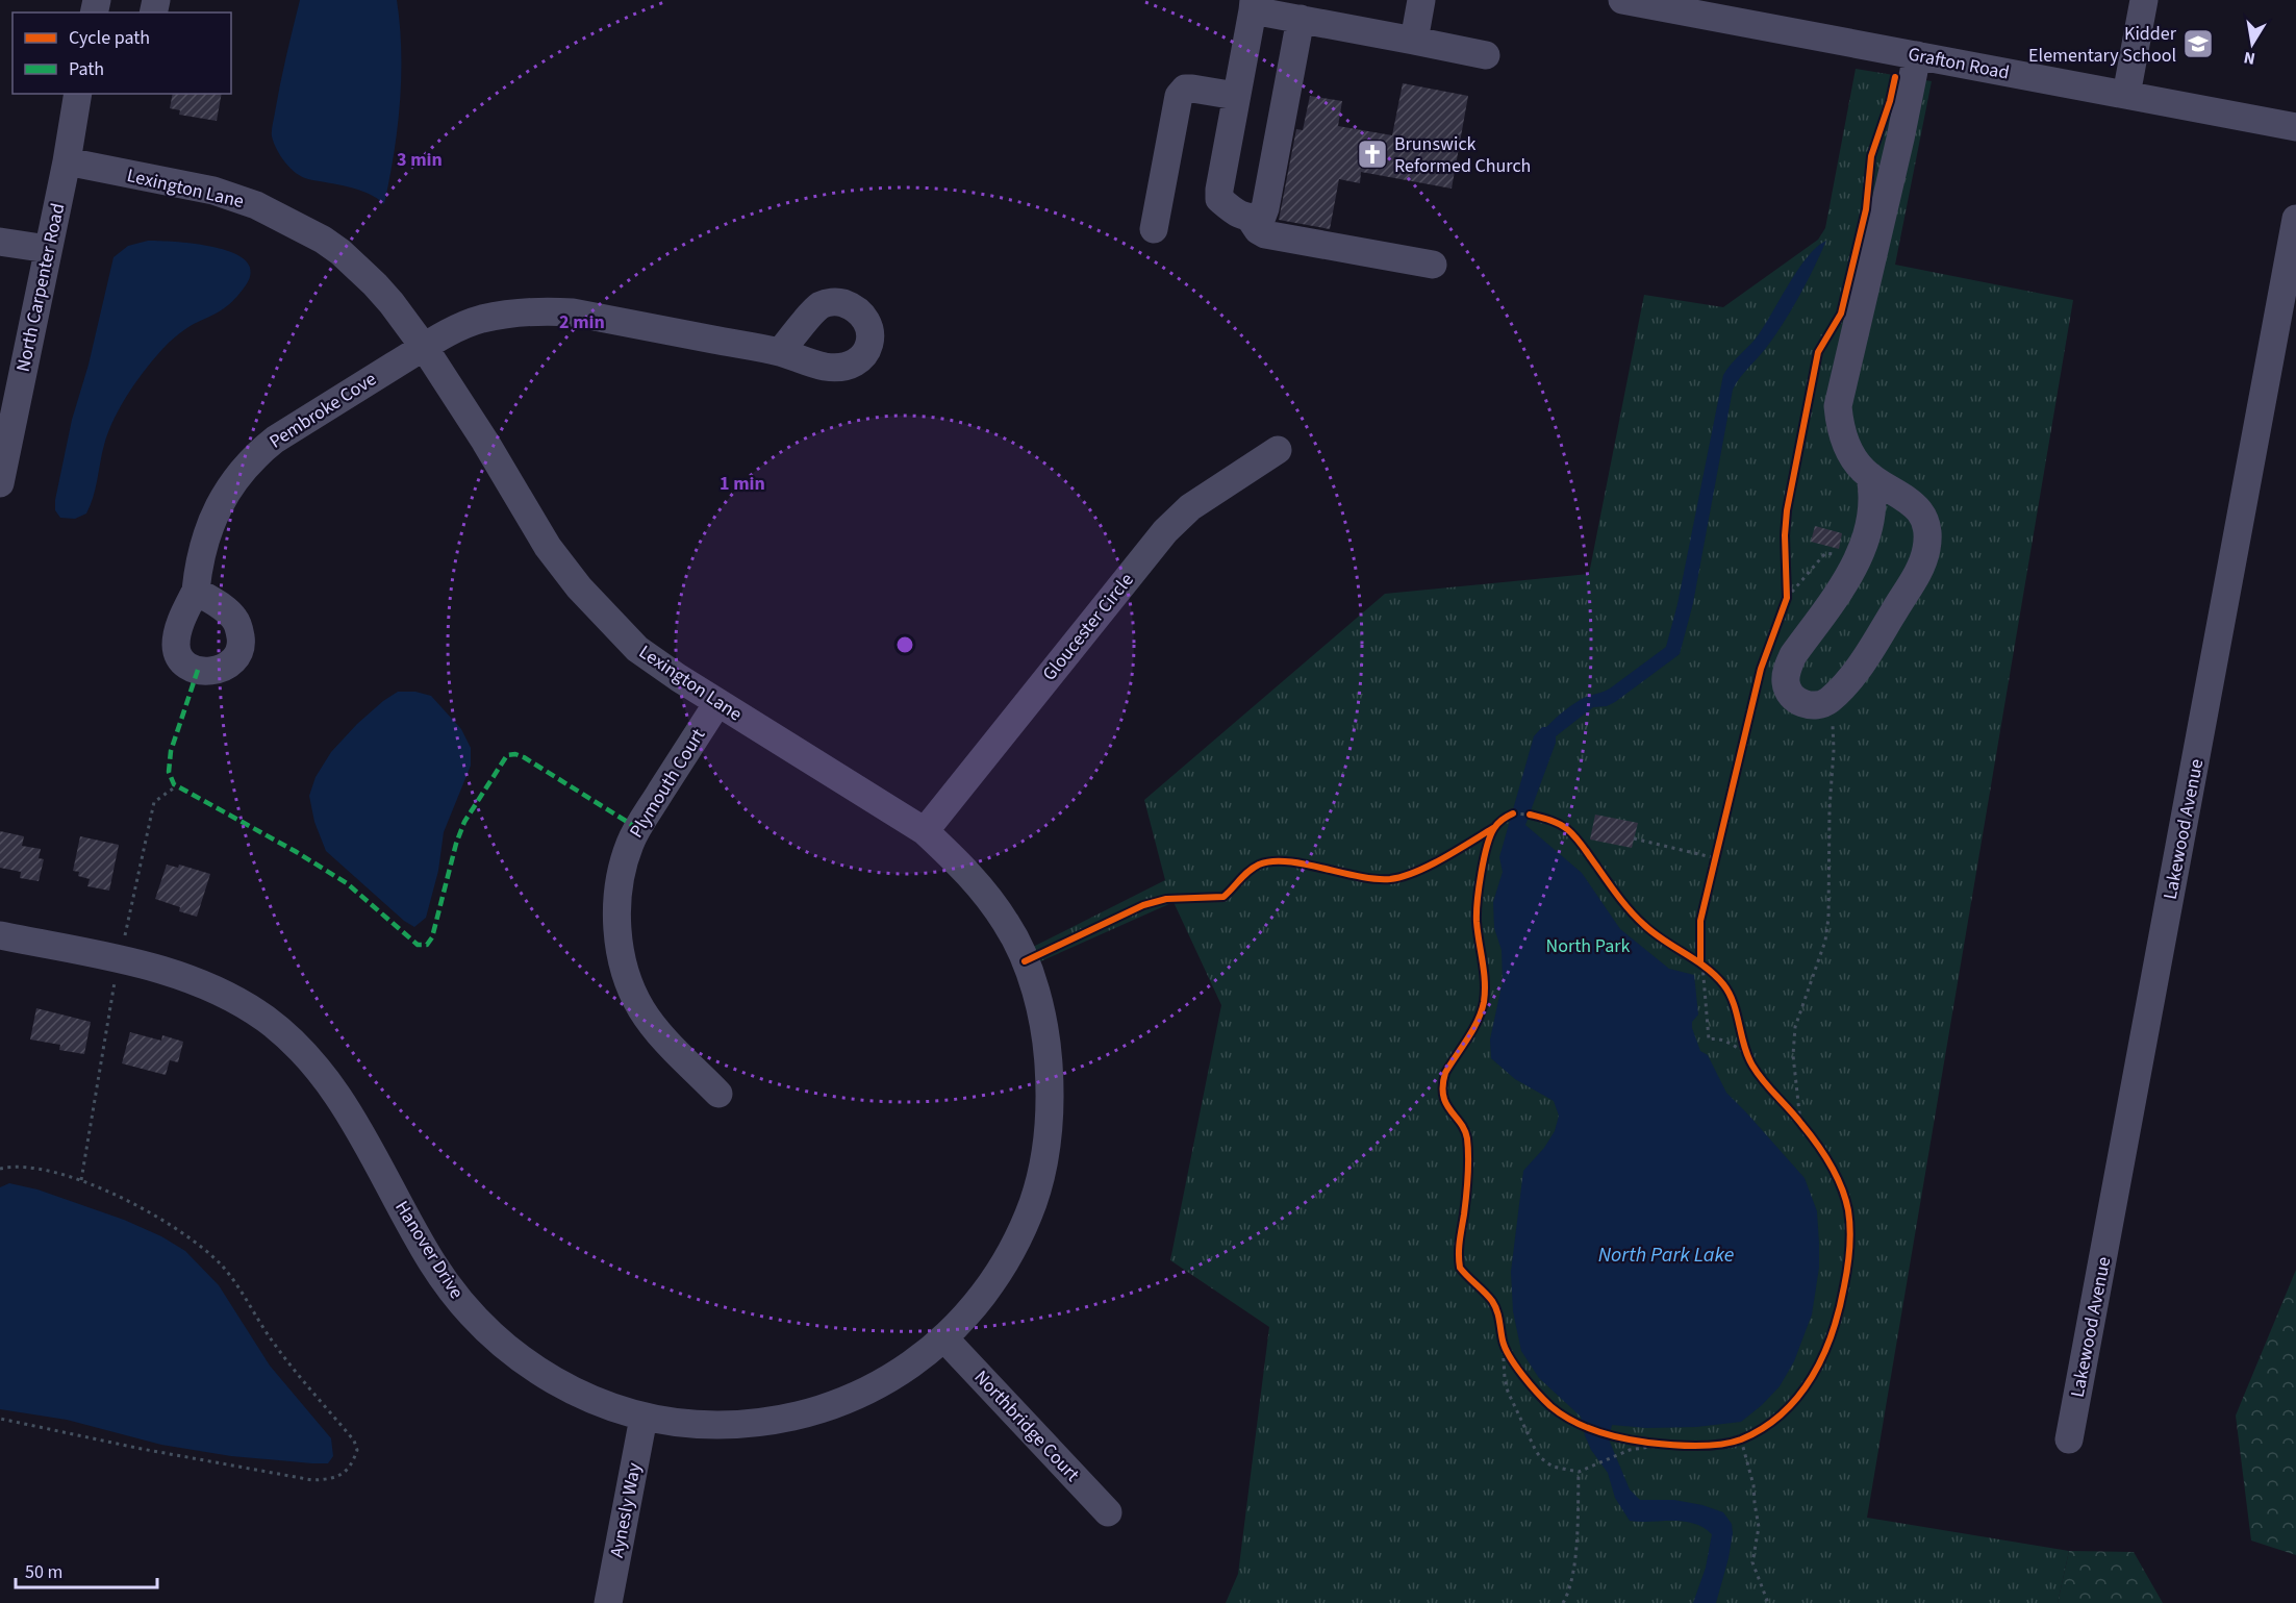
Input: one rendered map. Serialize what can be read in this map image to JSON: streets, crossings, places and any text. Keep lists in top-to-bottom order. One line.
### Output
{"streets":{"street":["Grafton Road","Lexington Lane","North Carpenter Road","Pembroke Cove","Gloucester Circle","Plymouth Court","Lakewood Avenue","Hanover Drive","Northbridge Court","Aynesly Way"]},"crossings":[["Lexington Lane","North Carpenter Road"],["Lexington Lane","Pembroke Cove"],["Lexington Lane","Gloucester Circle"],["Lexington Lane","Plymouth Court"],["Lexington Lane","Hanover Drive"],["Lexington Lane","Northbridge Court"],["Hanover Drive","Northbridge Court"],["Hanover Drive","Aynesly Way"]],"water":["North Park Lake"],"parks":["North Park"],"places":{"school or university":["Kidder Elementary School"],"church":["Brunswick Reformed Church"]},"legend":["Cycle path","Path"],"scale_bar":"50 m","north":"bottom","rings":["3 min","2 min","1 min"]}
